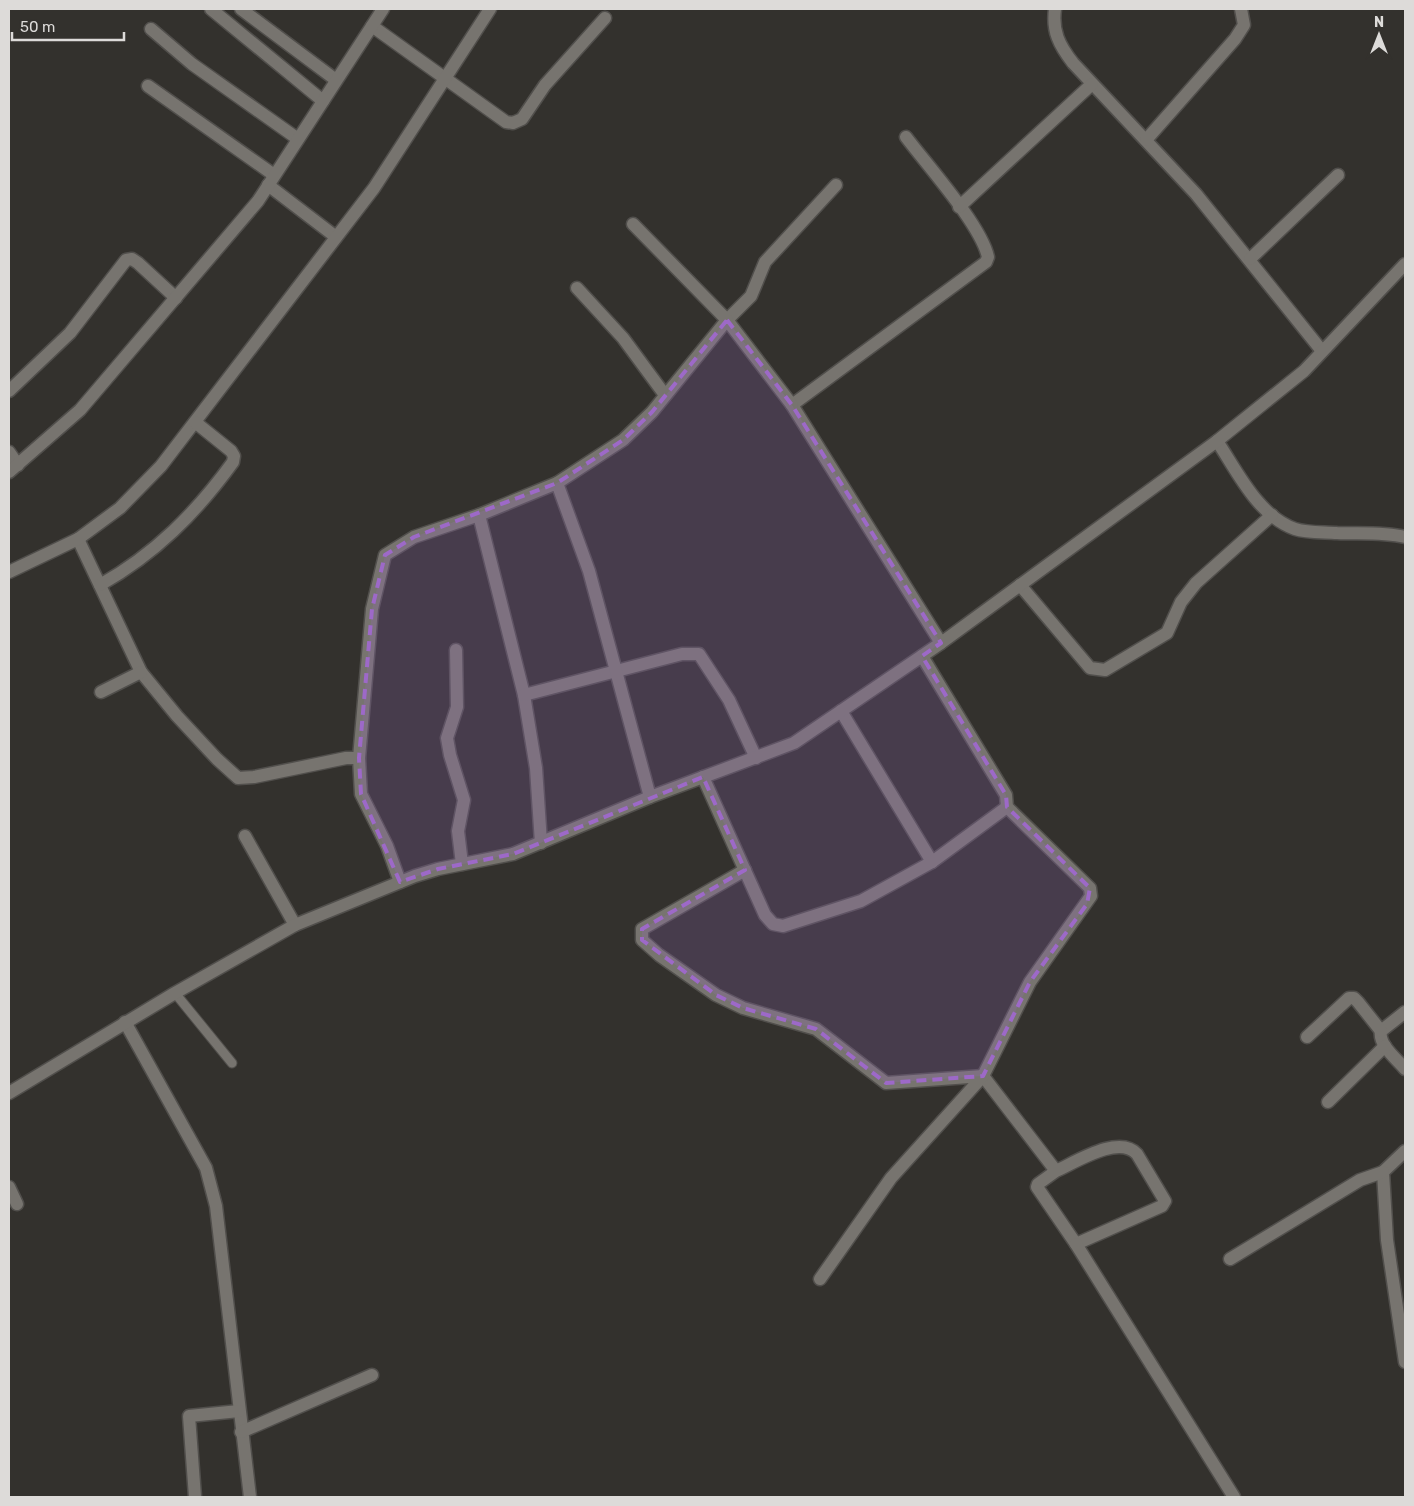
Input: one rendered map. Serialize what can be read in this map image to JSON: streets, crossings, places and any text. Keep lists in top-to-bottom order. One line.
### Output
{"scale_bar":"50 m","north":"top"}
